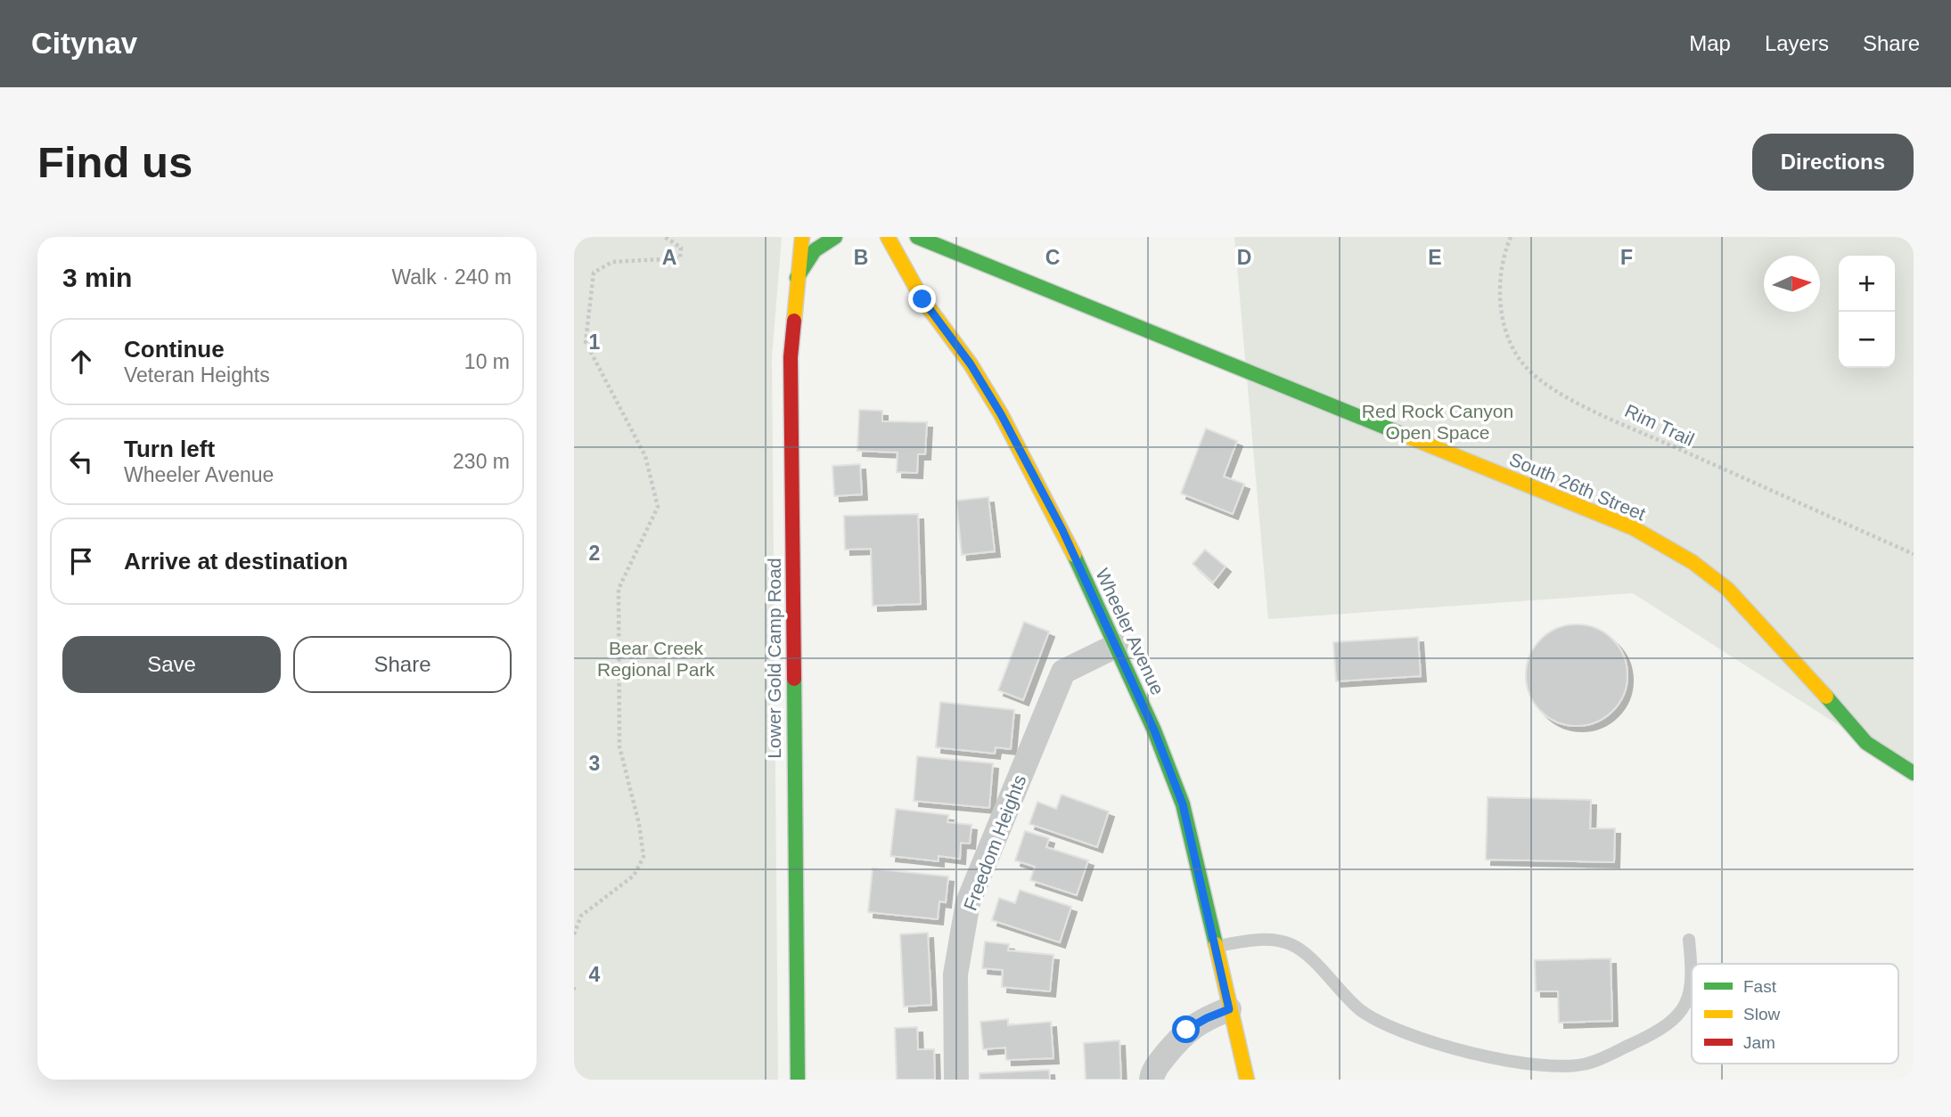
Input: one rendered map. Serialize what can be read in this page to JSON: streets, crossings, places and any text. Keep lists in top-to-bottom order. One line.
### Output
{"streets":{"street":["South 26th Street","Wheeler Avenue","Lower Gold Camp Road","Freedom Heights"],"path":["Rim Trail"]},"crossings":[["Wheeler Avenue","Freedom Heights"]],"parks":["Red Rock Canyon Open Space","Bear Creek Regional Park"],"legend":["Fast","Slow","Jam"],"north":"right","page":{"header":"Citynav","nav":["Map","Layers","Share"],"buttons":["Directions",["Save","Share"]],"title":"Find us","heading":["3 min","Walk · 240 m"],"map_buttons":["+","−"],"list":[["Continue","Veteran Heights","10 m"],["Turn left","Wheeler Avenue","230 m"],"Arrive at destination"]},"grid":{"columns":["A","B","C","D","E","F"],"rows":["1","2","3","4"]}}
